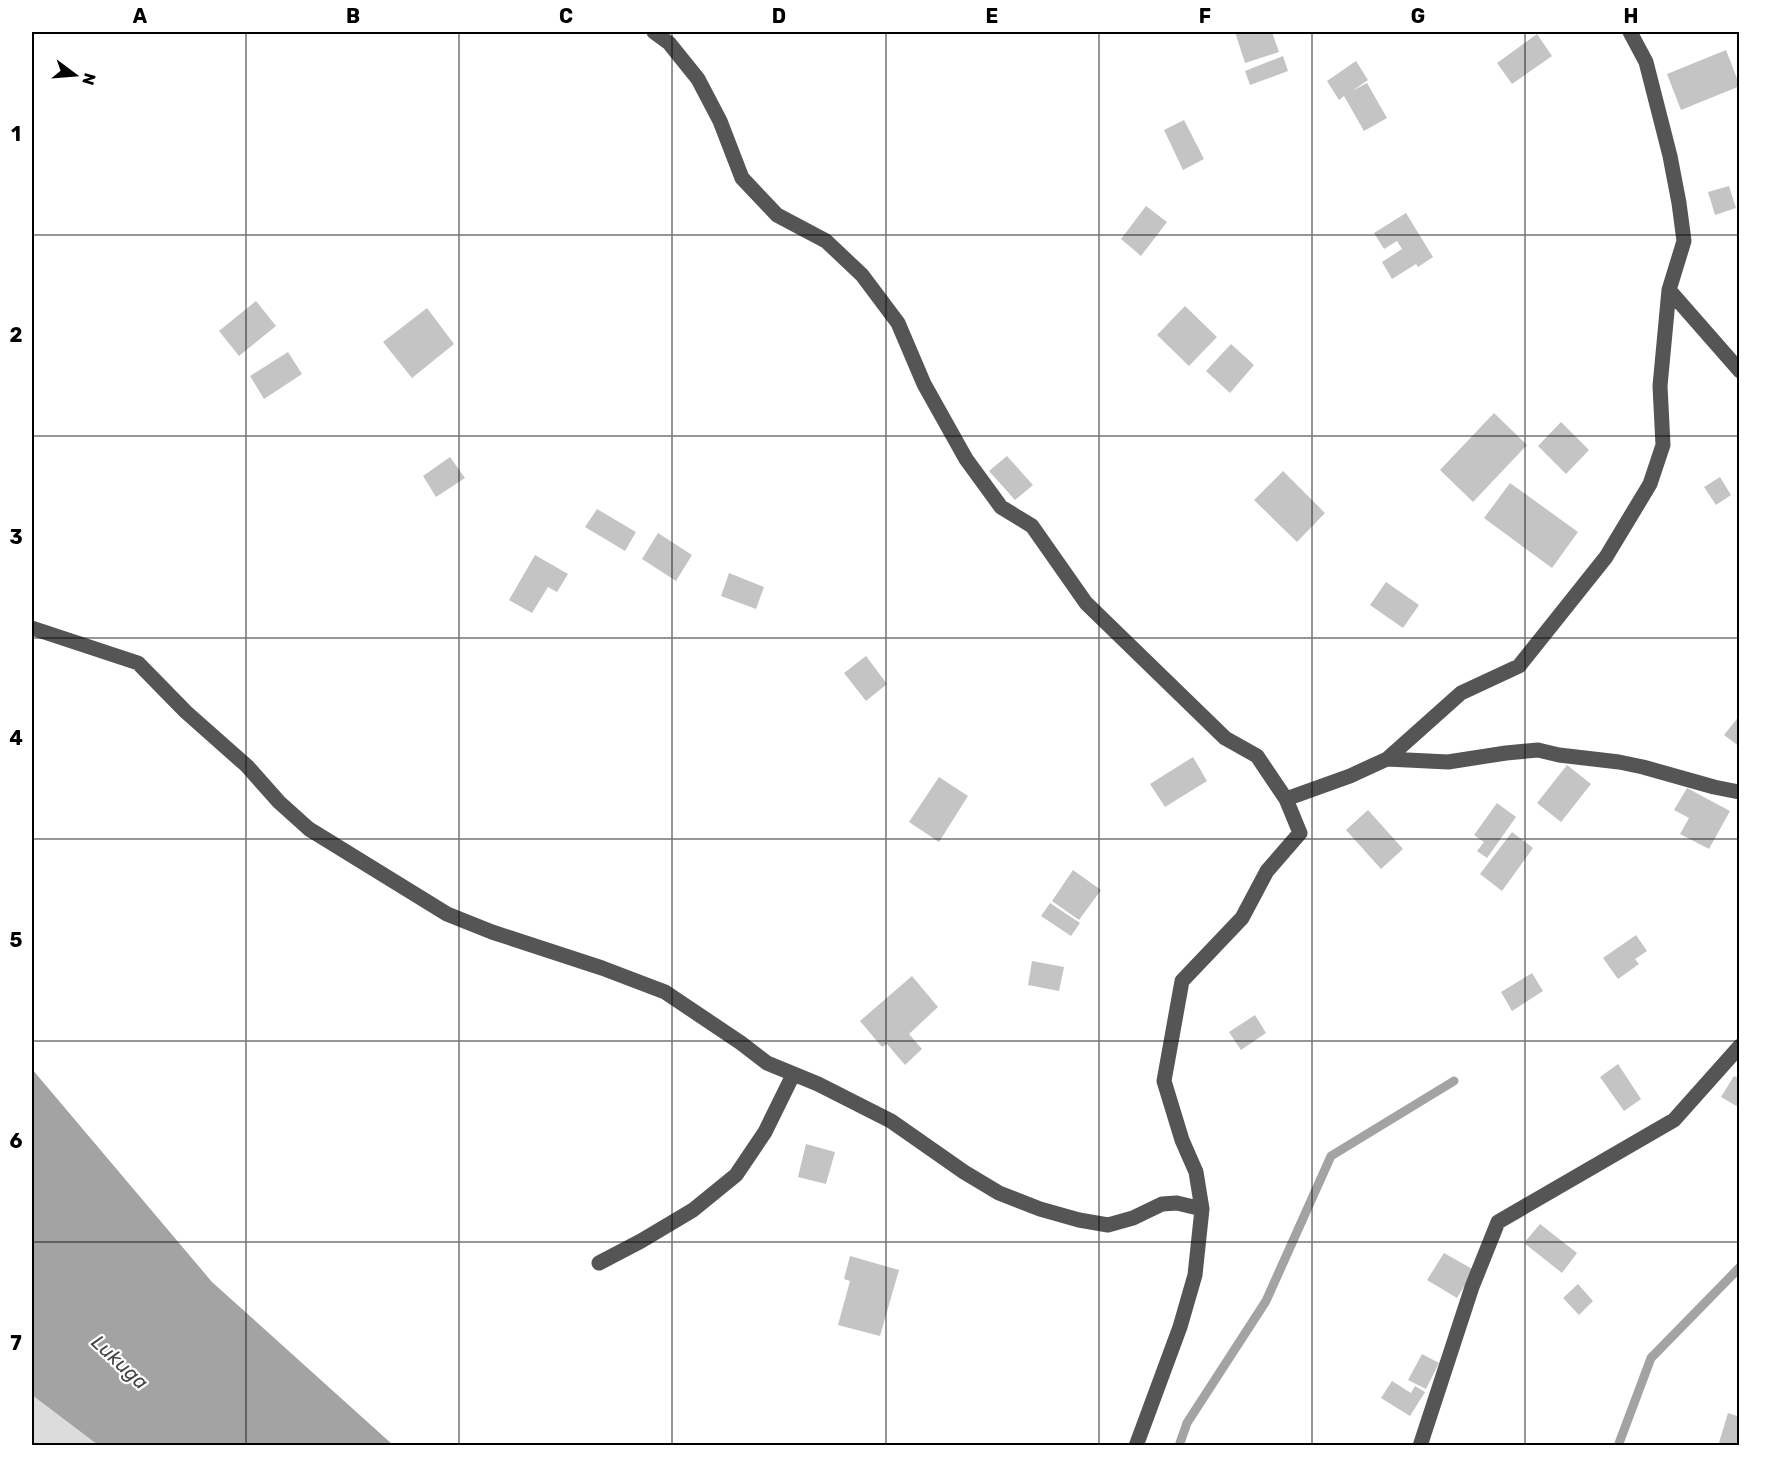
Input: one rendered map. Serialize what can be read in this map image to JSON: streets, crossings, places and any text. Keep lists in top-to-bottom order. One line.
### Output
{"water":["Lukuga"],"north":"right","grid":{"columns":["A","B","C","D","E","F","G","H"],"rows":["1","2","3","4","5","6","7"]}}
